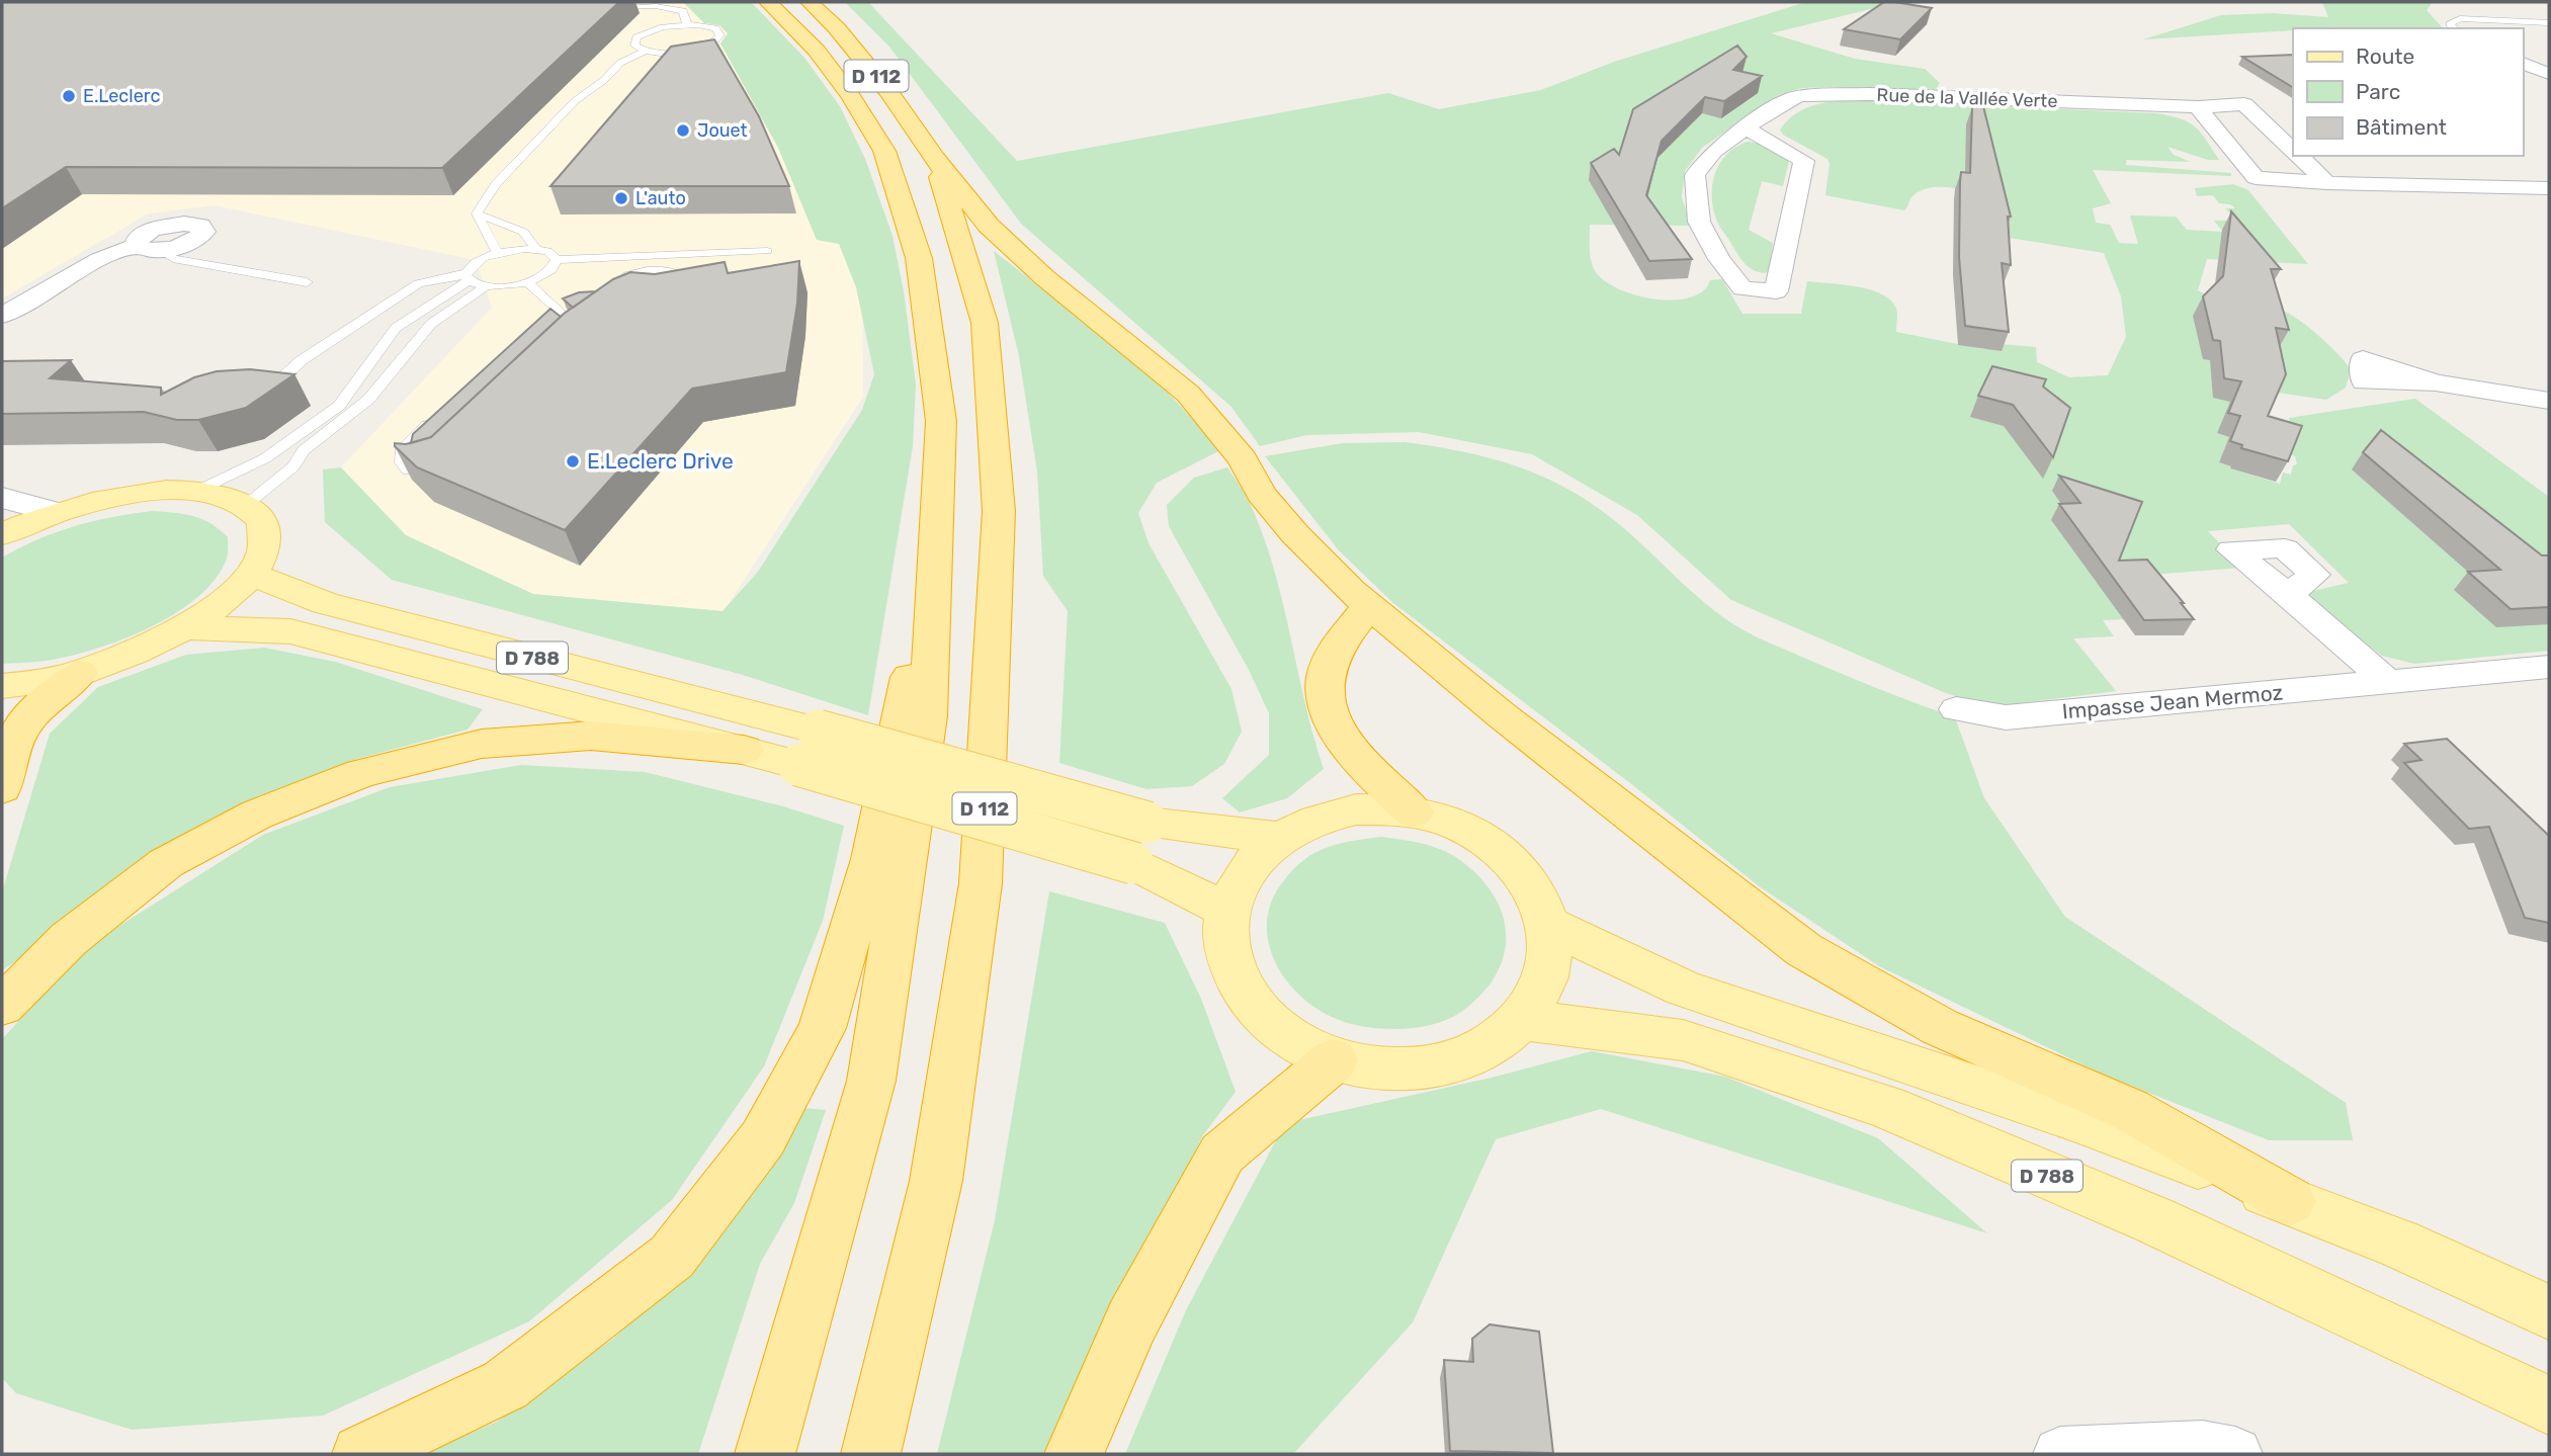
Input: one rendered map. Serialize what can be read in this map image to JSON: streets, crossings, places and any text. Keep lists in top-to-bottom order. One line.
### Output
{"streets":{"highway":["D 112"],"main road":["D 788"],"street":["Rue de la Vallée Verte","Impasse Jean Mermoz"]},"places":["E.Leclerc","Jouet","L'auto","E.Leclerc Drive"],"legend":["Route","Parc","Bâtiment"]}
